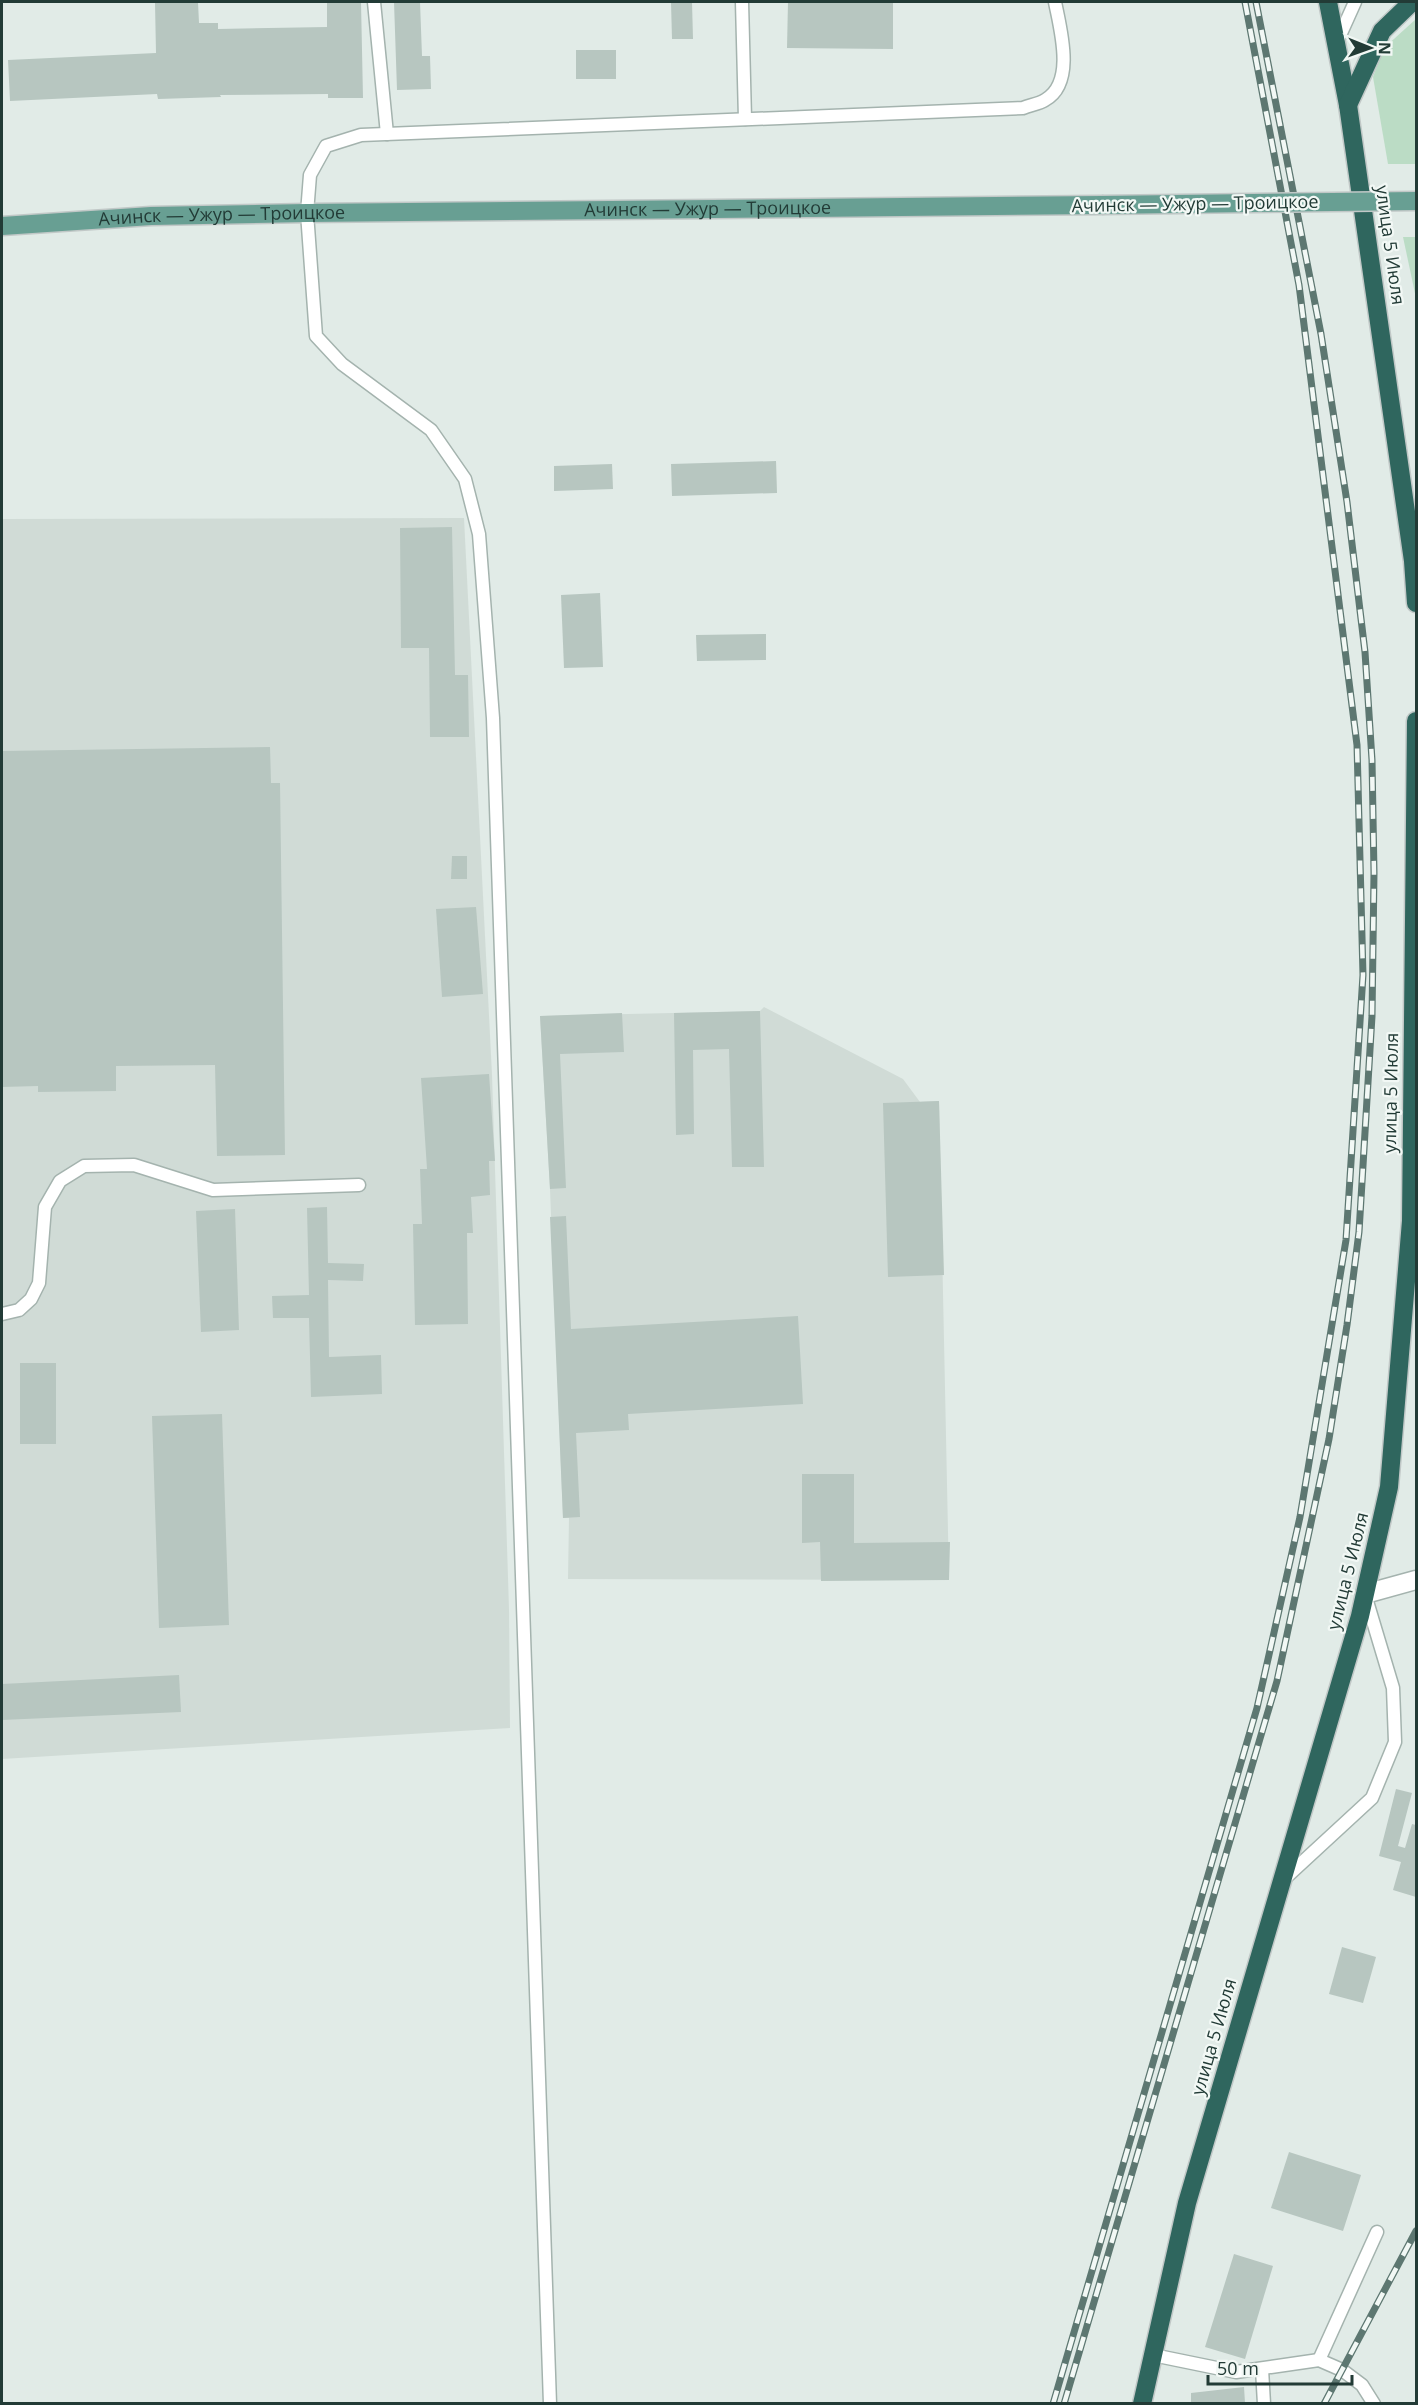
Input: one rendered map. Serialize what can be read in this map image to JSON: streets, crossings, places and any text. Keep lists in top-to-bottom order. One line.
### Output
{"streets":{"highway":["улица 5 Июля"],"main road":["Ачинск — Ужур — Троицкое"]},"scale_bar":"50 m","north":"right"}
